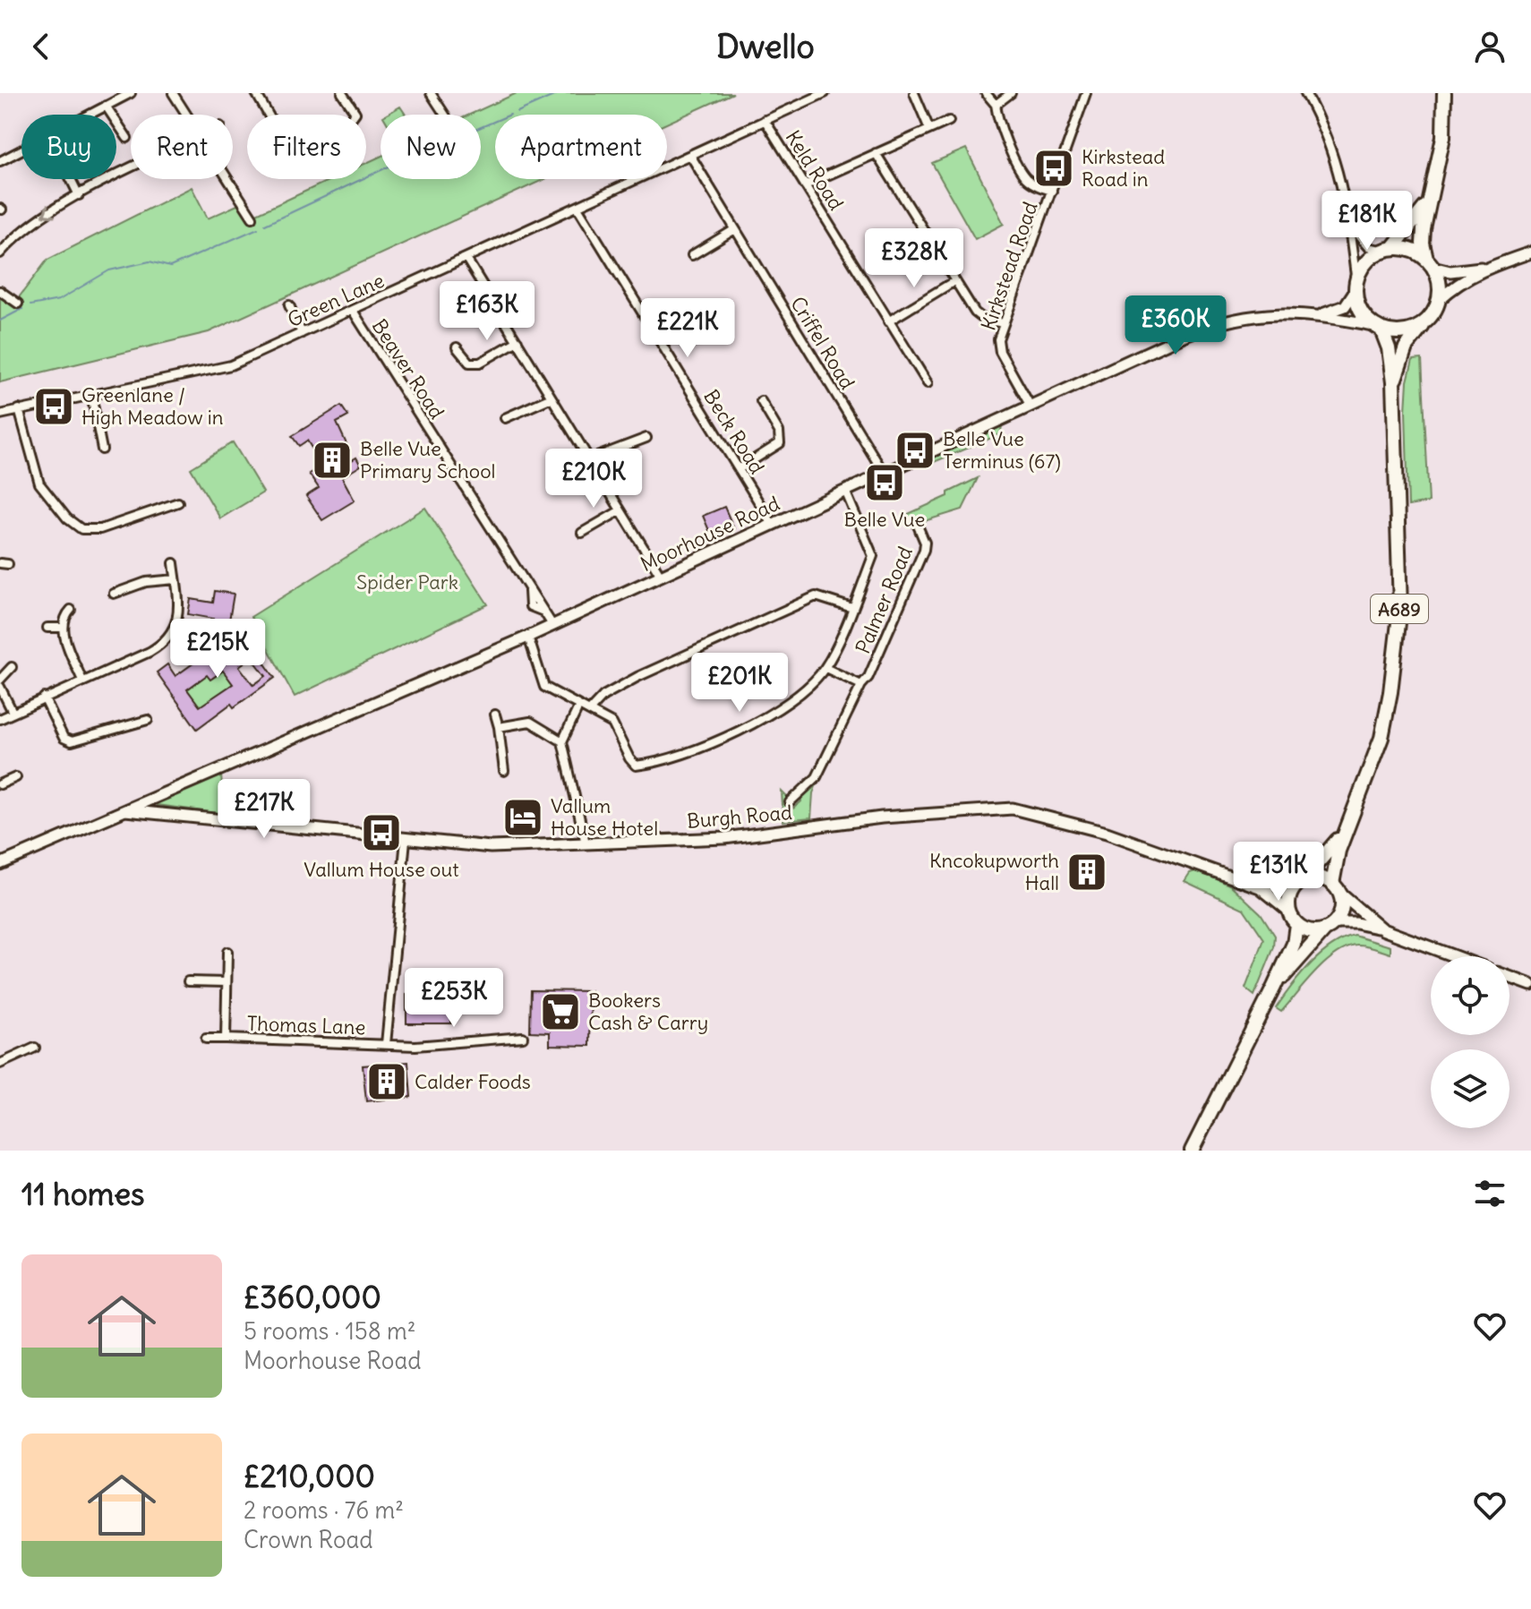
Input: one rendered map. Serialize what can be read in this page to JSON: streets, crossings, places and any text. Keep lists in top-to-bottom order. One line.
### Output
{"streets":{"highway":["A689"],"main road":["Moorhouse Road","Burgh Road"],"street":["Keld Road","Kirkstead Road","Green Lane","Criffel Road","Beaver Road","Beck Road","Palmer Road","Thomas Lane"]},"crossings":[["Keld Road","Green Lane"],["Kirkstead Road","Moorhouse Road"],["Green Lane","Criffel Road"],["Green Lane","Beaver Road"],["Green Lane","Beck Road"],["Criffel Road","Moorhouse Road"],["Beaver Road","Moorhouse Road"],["Beck Road","Moorhouse Road"],["Moorhouse Road","A689"],["Moorhouse Road","Burgh Road"],["A689","Burgh Road"]],"parks":["Spider Park"],"places":{"bus stop":["Kirkstead Road in","Greenlane / High Meadow in","Belle Vue Terminus (67)","Belle Vue","Vallum House out"],"building":["Belle Vue Primary School","Kncokupworth Hall","Calder Foods"],"hotel":["Vallum House Hotel"],"supermarket":["Bookers Cash & Carry"]},"page":{"header":"Dwello","chip":["Buy","Rent","Filters","New","Apartment"],"price":["£181K","£328K","£163K","£360K","£221K","£210K","£215K","£201K","£217K","£131K","£253K"],"heading":"11 homes","list":[{"name":"£360,000","note":"5 rooms · 158 m² · Moorhouse Road"},{"name":"£210,000","note":"2 rooms · 76 m² · Crown Road"}]}}
